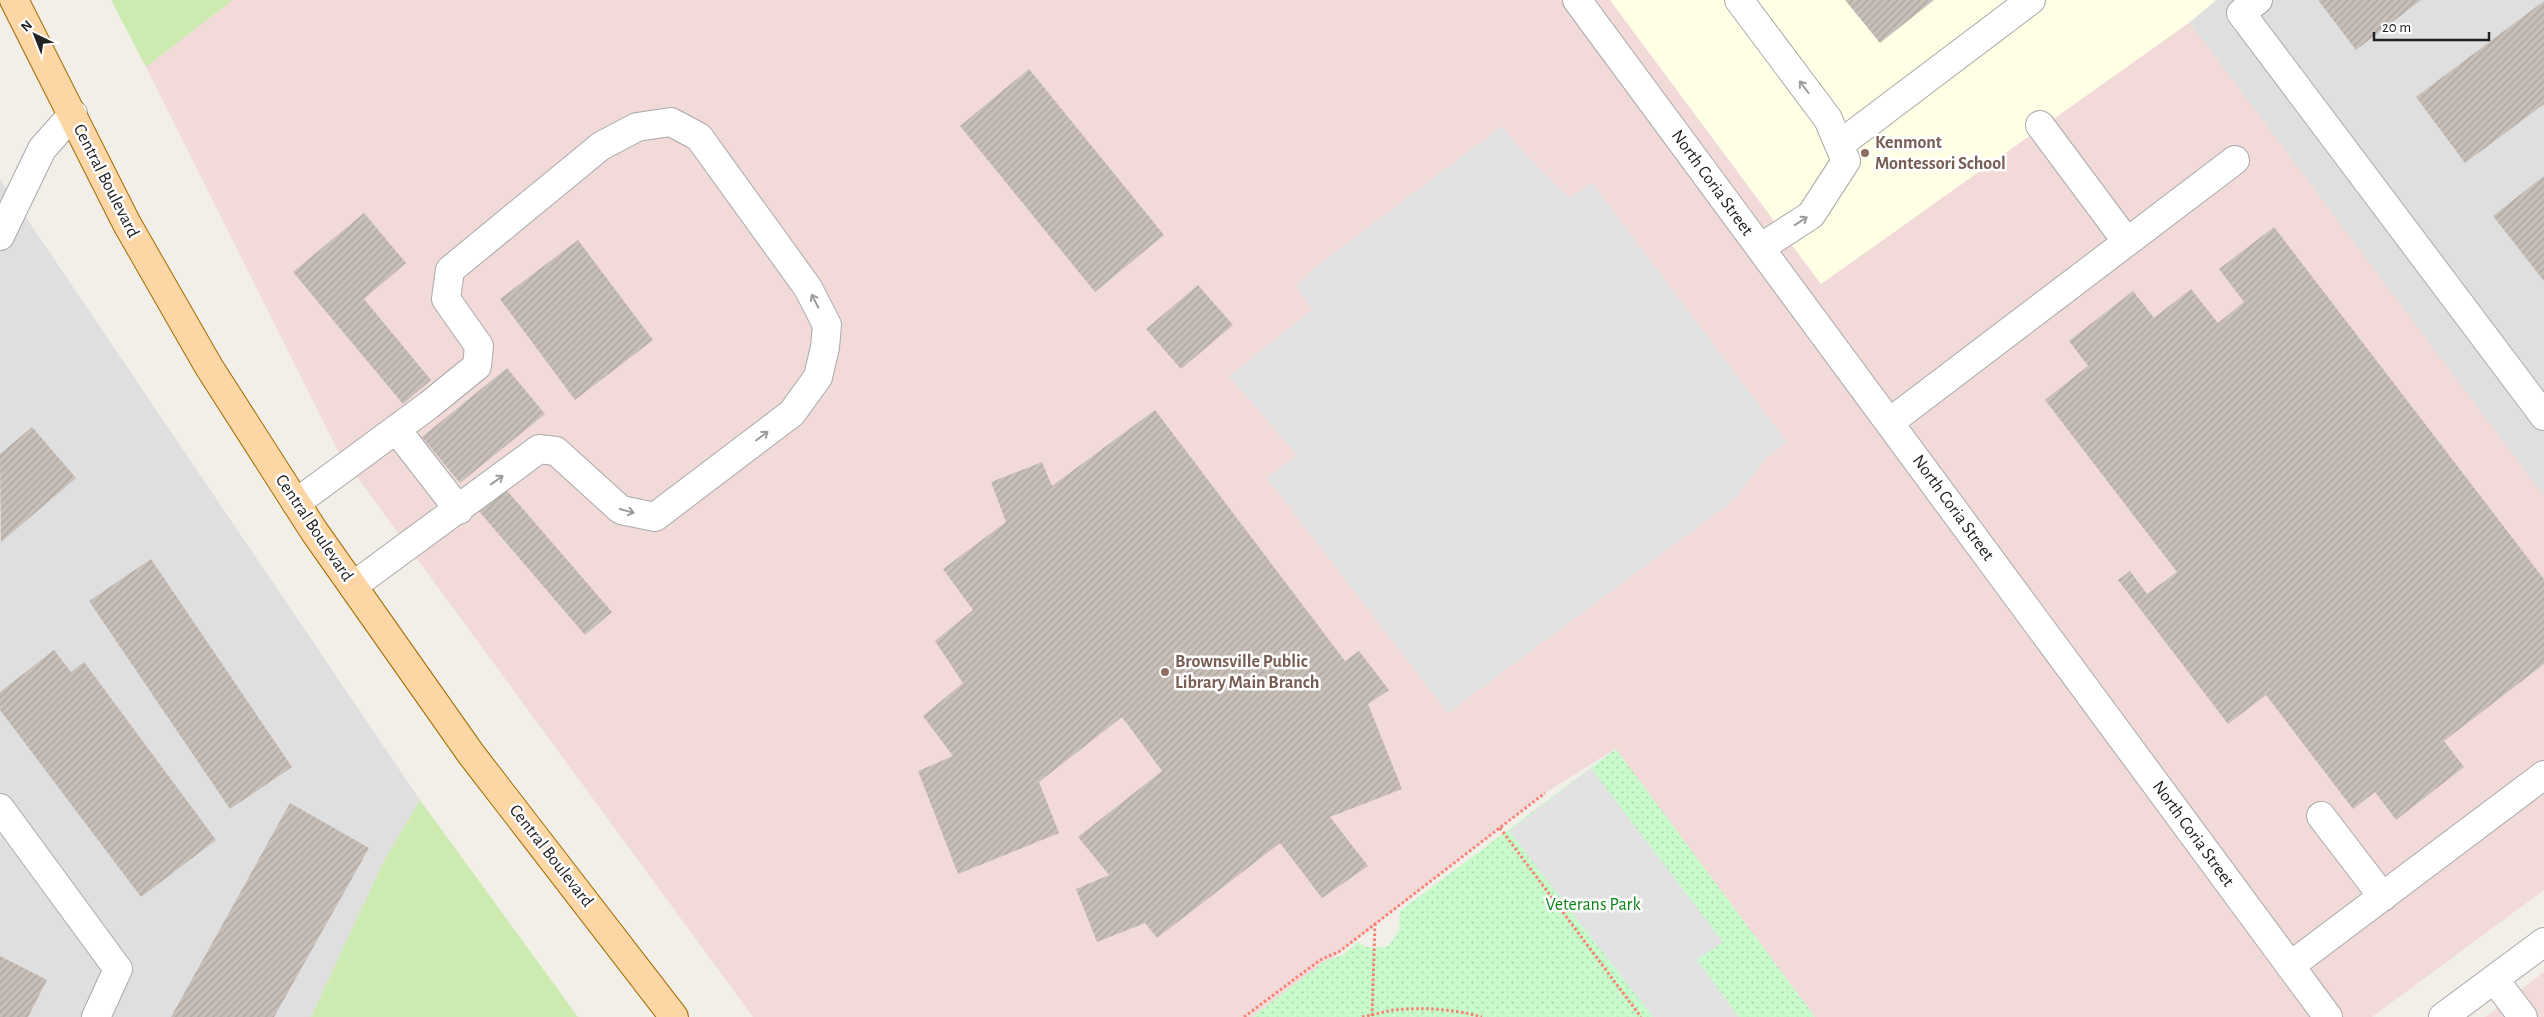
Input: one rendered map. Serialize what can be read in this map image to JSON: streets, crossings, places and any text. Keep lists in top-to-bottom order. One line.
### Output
{"streets":{"main road":["Central Boulevard"],"street":["North Coria Street"]},"parks":["Veterans Park"],"places":["Kenmont Montessori School","Brownsville Public Library Main Branch"],"scale_bar":"20 m","north":"top left"}
